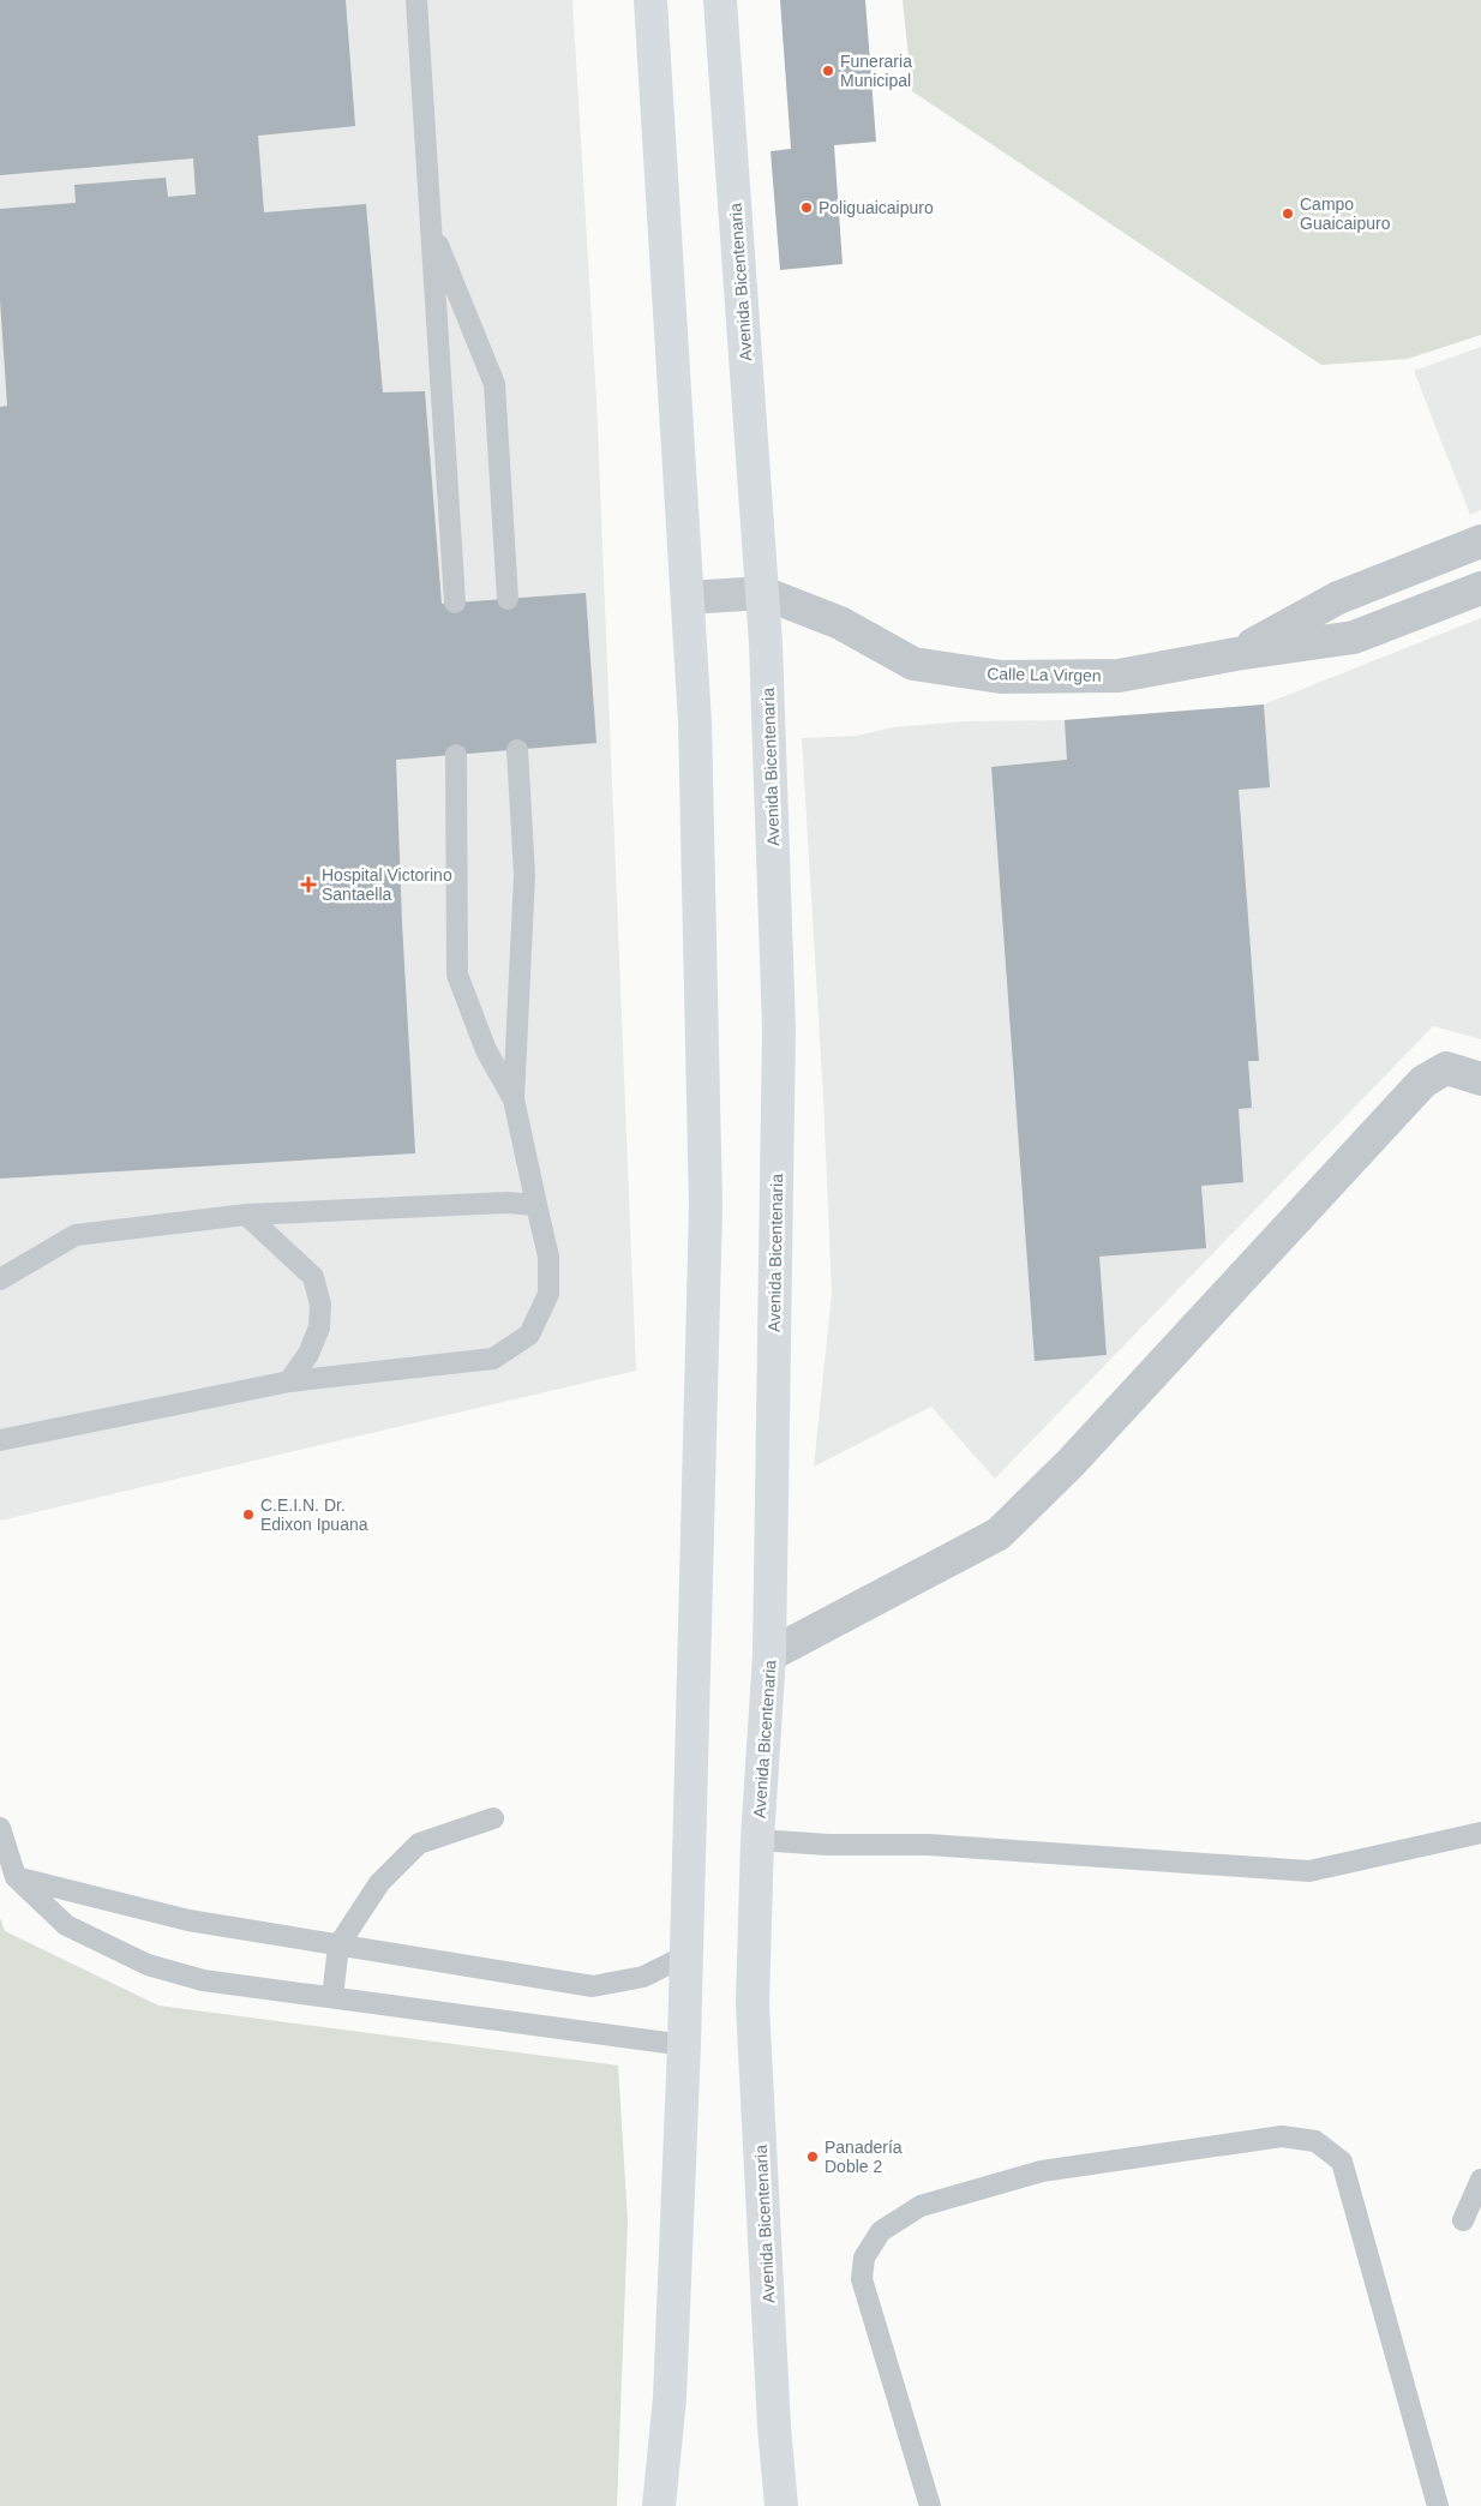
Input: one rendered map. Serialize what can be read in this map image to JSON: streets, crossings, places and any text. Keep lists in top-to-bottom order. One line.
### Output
{"streets":{"main road":["Avenida Bicentenaria"],"street":["Calle La Virgen"]},"crossings":[["Avenida Bicentenaria","Calle La Virgen"]],"places":{"other":["Funeraria Municipal","Poliguaicaipuro","Campo Guaicaipuro","C.E.I.N. Dr. Edixon Ipuana","Panadería Doble 2"],"health":["Hospital Victorino Santaella"]}}
